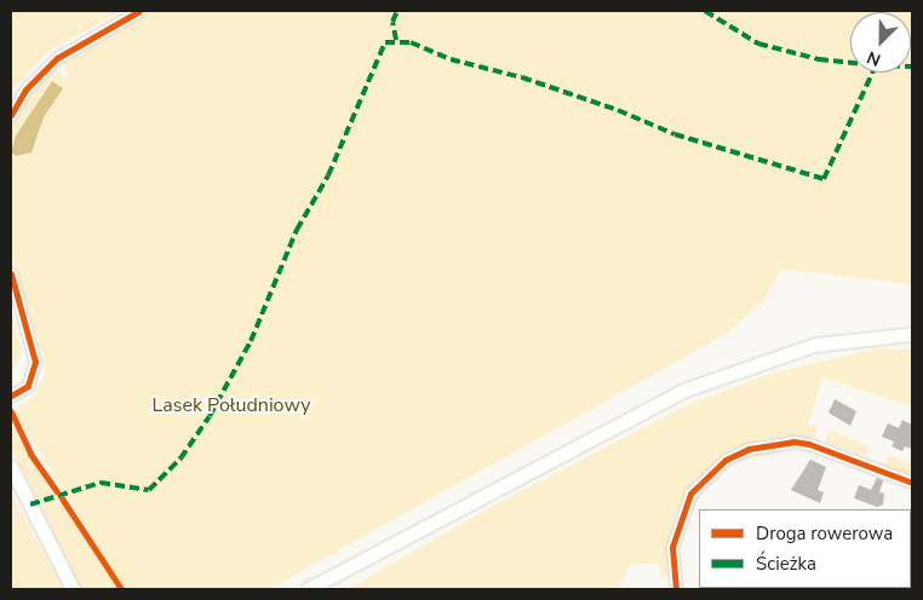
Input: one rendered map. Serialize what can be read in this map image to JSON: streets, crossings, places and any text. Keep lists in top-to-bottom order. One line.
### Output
{"parks":["Lasek Południowy"],"legend":["Droga rowerowa","Ścieżka"],"north":"bottom left"}
